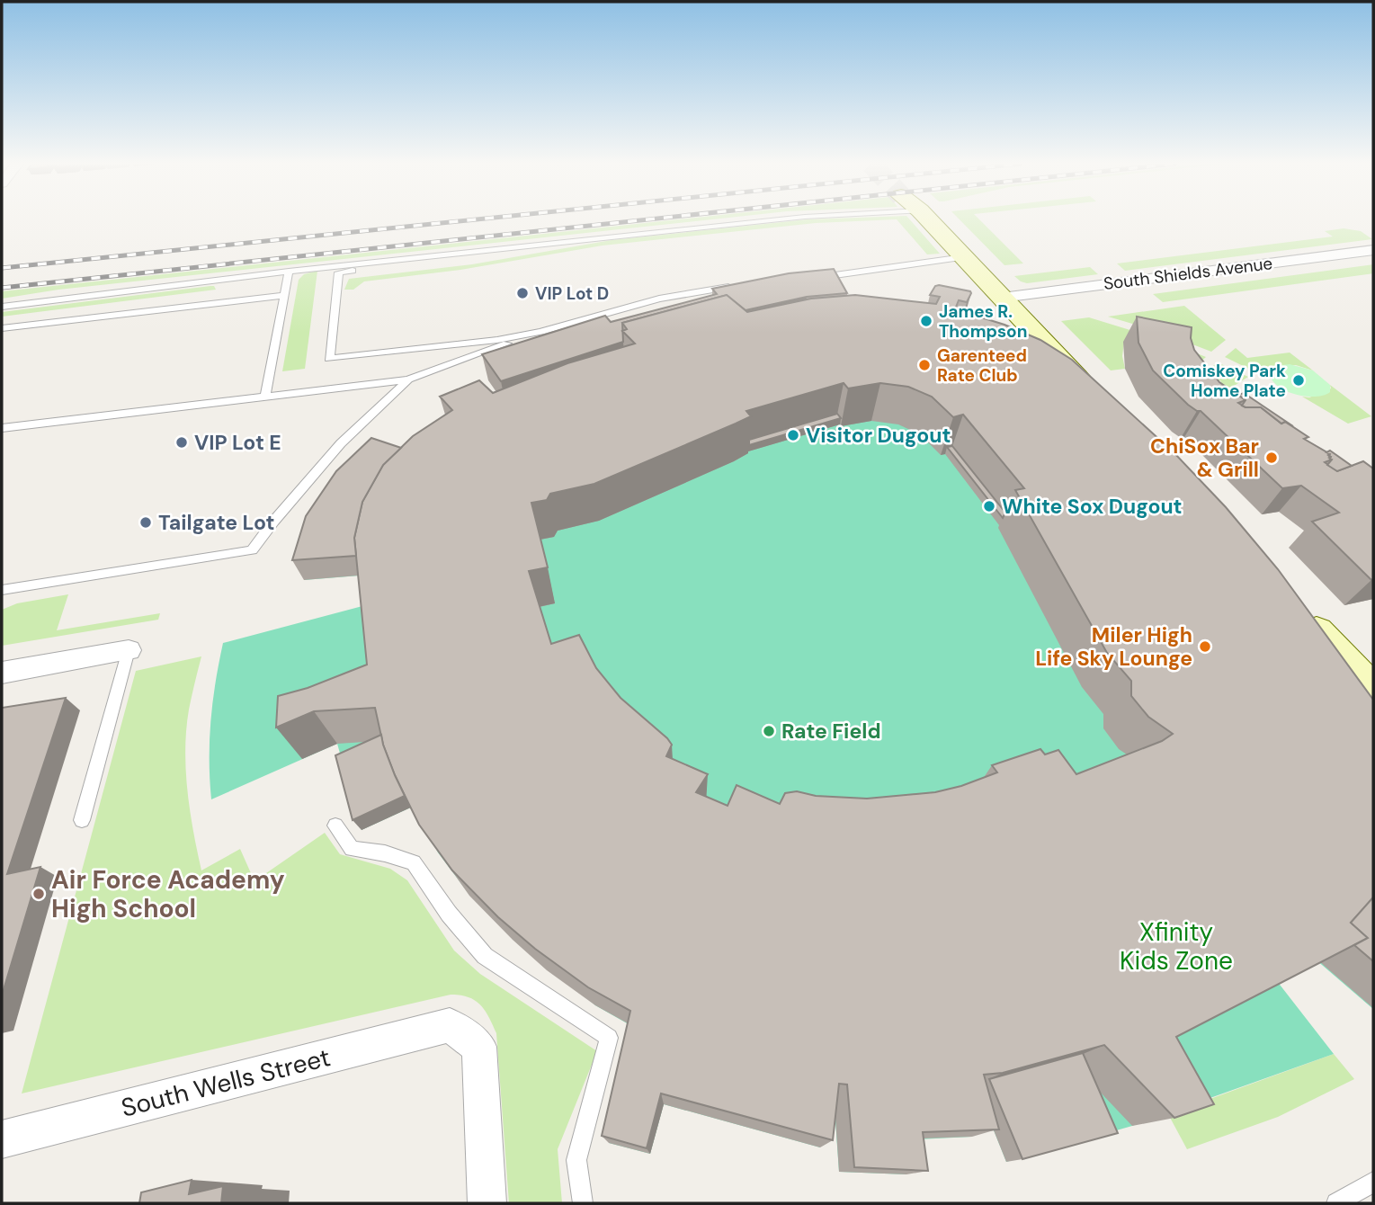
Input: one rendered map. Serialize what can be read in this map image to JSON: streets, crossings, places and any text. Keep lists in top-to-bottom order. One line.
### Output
{"streets":{"street":["South Shields Avenue","South Wells Street"]},"parks":["Xfinity Kids Zone"],"places":["VIP Lot D","James R. Thompson","Garenteed Rate Club","Comiskey Park Home Plate","Visitor Dugout","VIP Lot E","ChiSox Bar & Grill","White Sox Dugout","Tailgate Lot","Miler High Life Sky Lounge","Rate Field","Air Force Academy High School"]}
